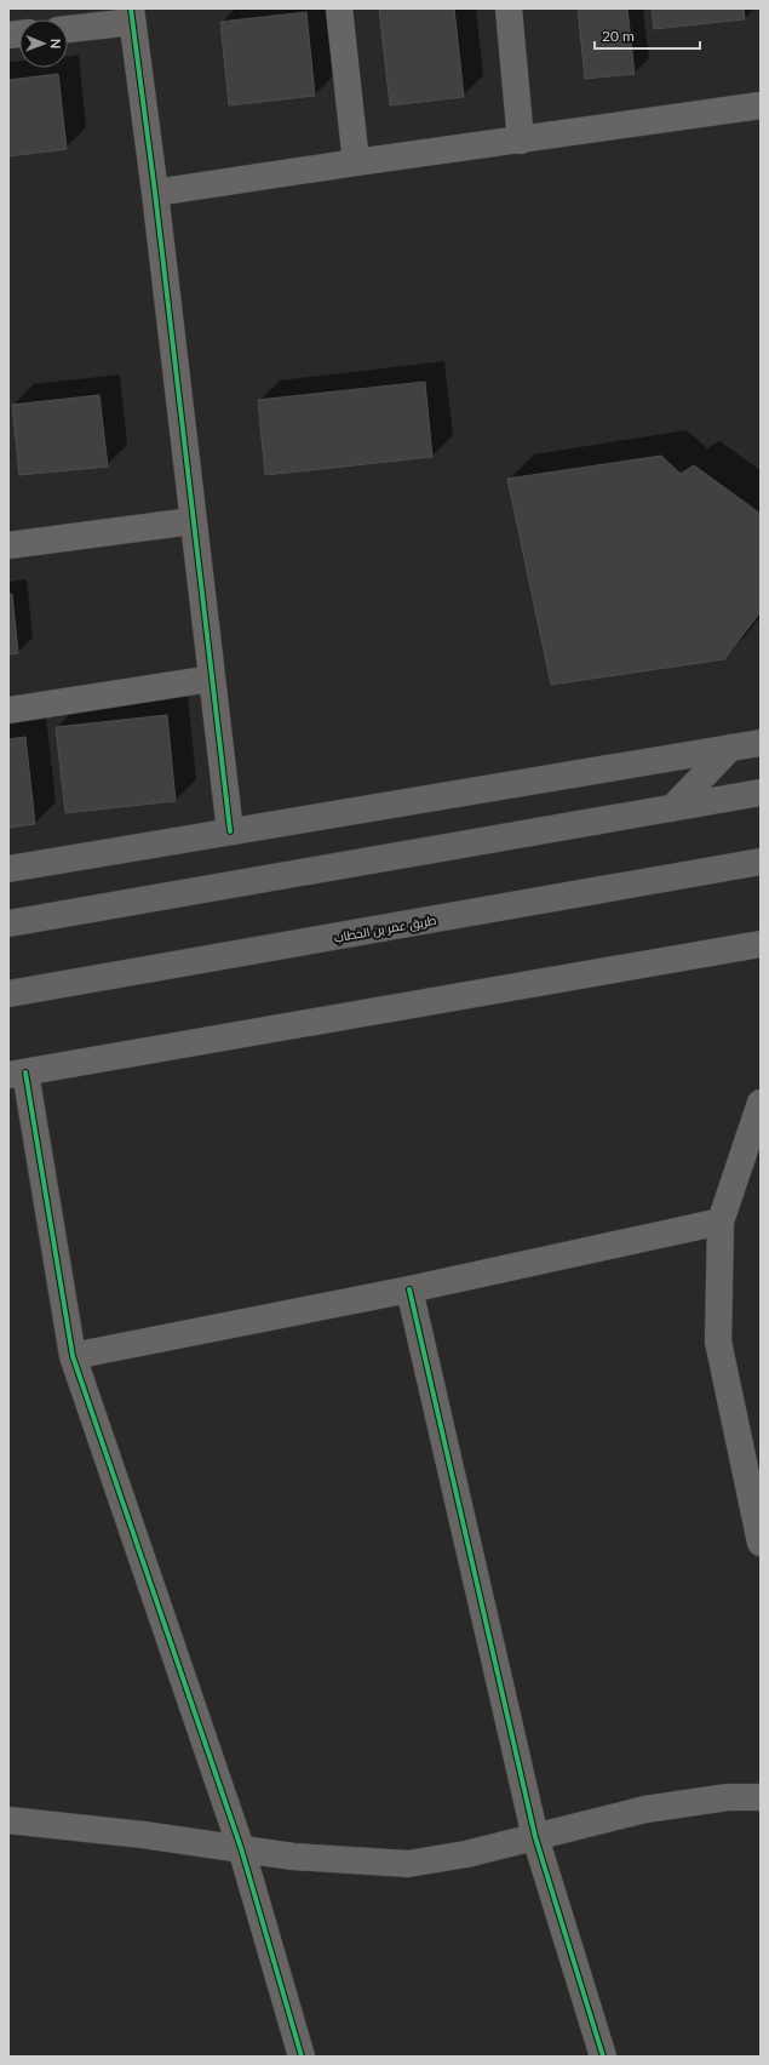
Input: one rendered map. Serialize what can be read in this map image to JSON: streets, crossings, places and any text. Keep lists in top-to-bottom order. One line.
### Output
{"streets":{"main road":["طريق عمر بن الخطاب"]},"scale_bar":"20 m","north":"right"}
